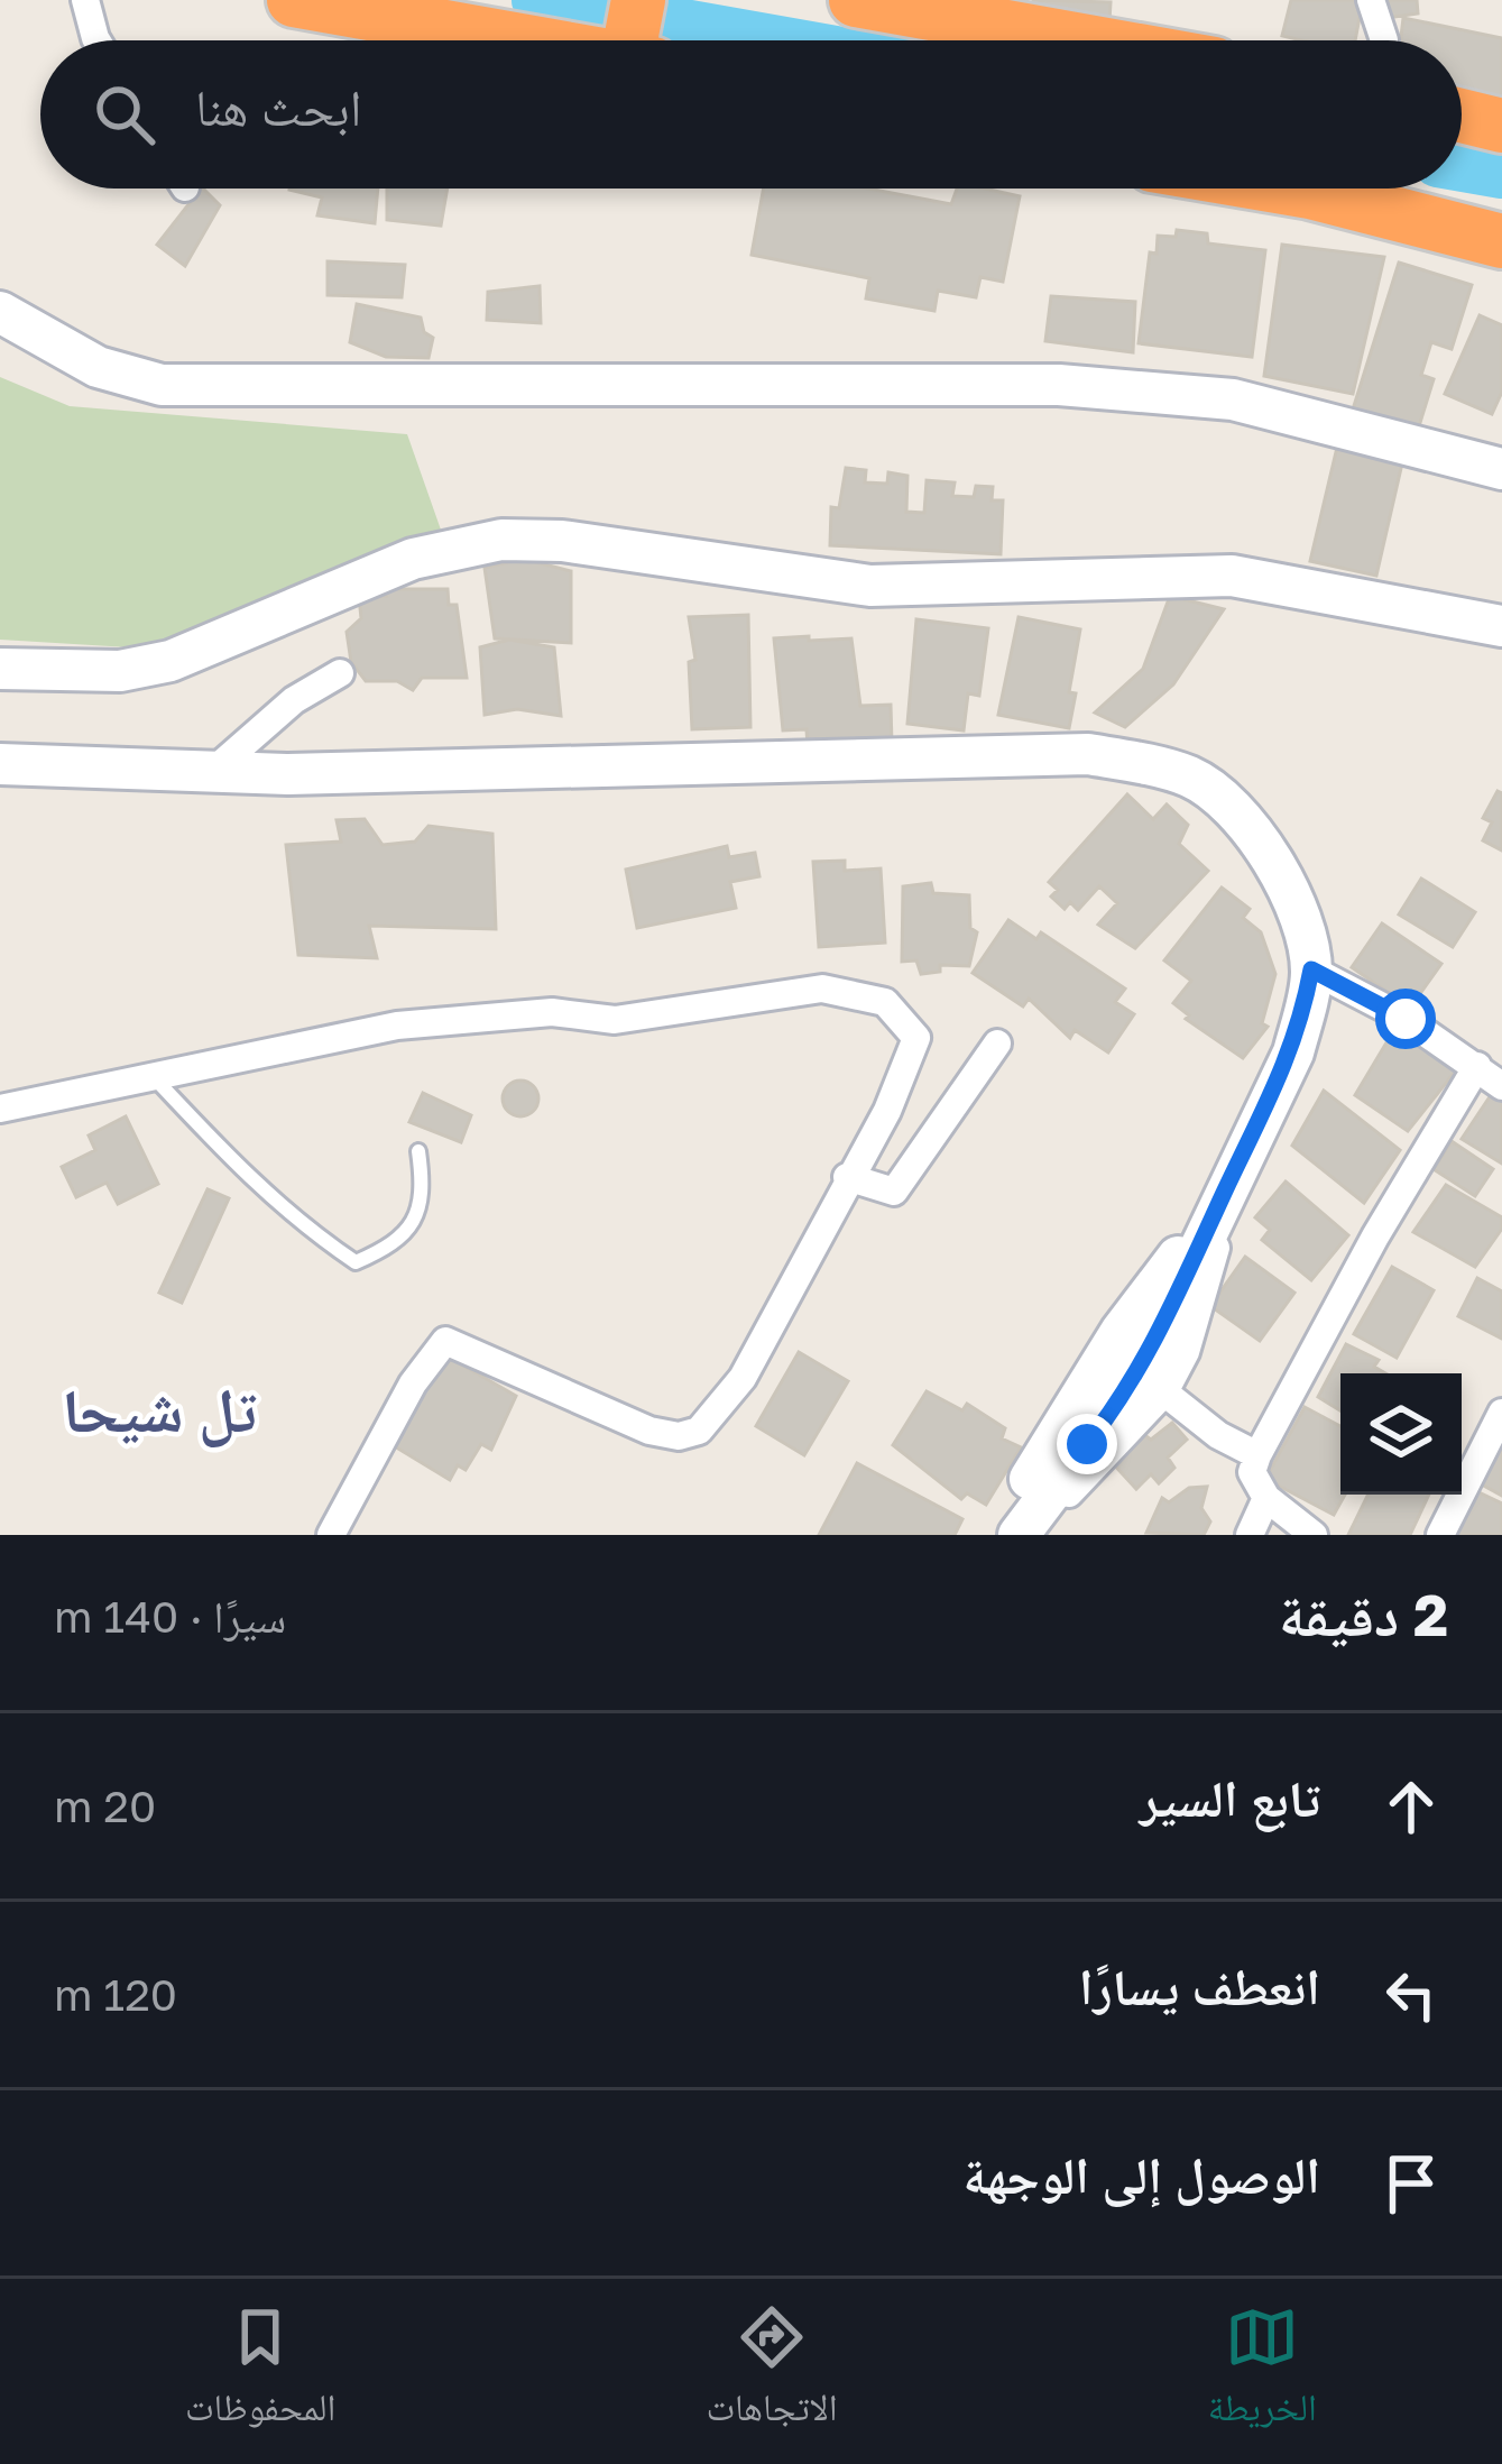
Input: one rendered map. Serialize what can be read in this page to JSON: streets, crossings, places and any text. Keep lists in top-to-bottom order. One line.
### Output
{"districts":["تل شيحا"],"page":{"search":"ابحث هنا","heading":["2 دقيقة","سيرًا · 140 m"],"list":[["تابع السير","20 m"],["انعطف يسارًا","120 m"],"الوصول إلى الوجهة"],"nav":["الخريطة","الاتجاهات","المحفوظات"]}}
